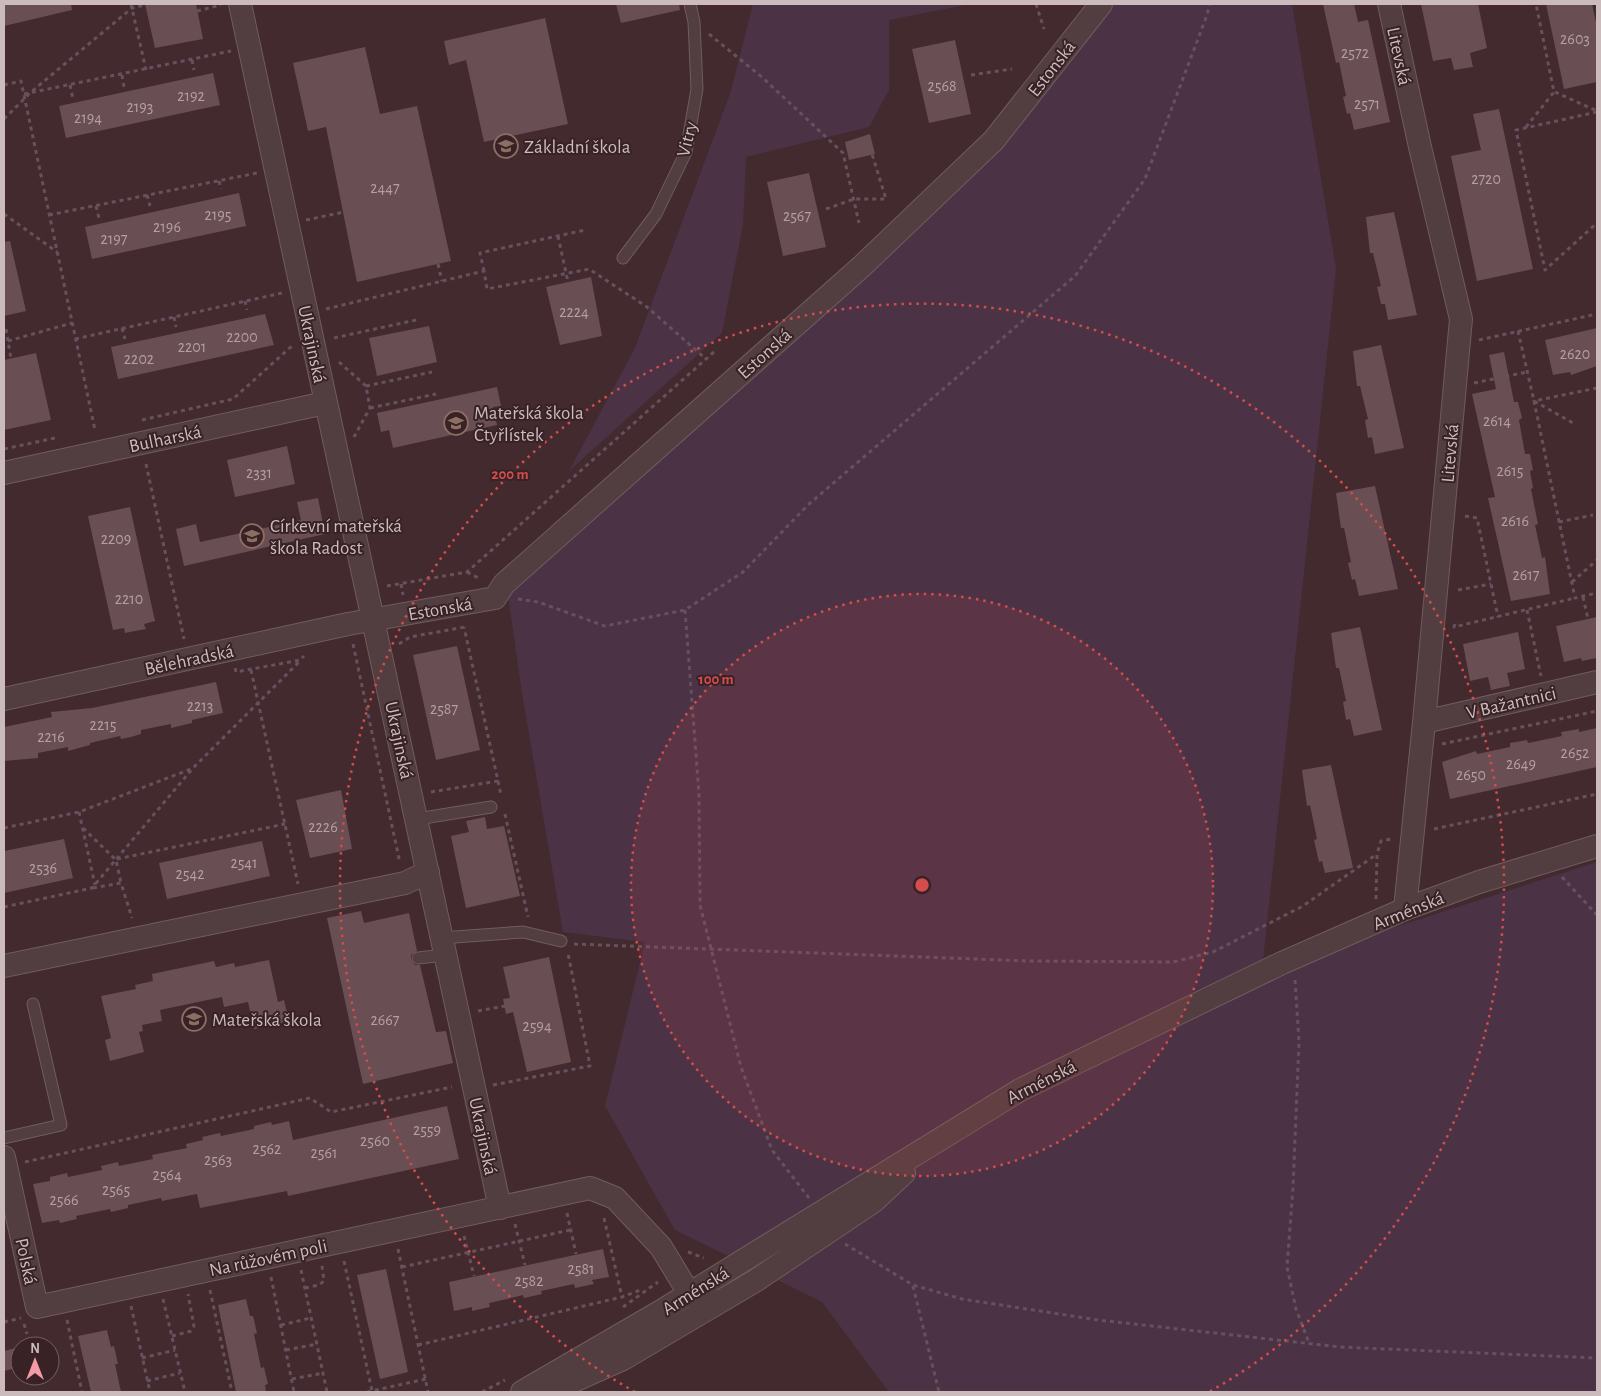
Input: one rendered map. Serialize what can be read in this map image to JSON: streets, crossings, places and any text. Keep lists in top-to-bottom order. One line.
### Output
{"streets":{"street":["Litevská","Estonská","Ukrajinská","Bulharská","Bělehradská","V Bažantnici","Arménská","Na růžovém poli","Polská"],"lane":["Vitry"]},"crossings":[["Litevská","V Bažantnici"],["Litevská","Arménská"],["Estonská","Ukrajinská"],["Estonská","Bělehradská"],["Ukrajinská","Bulharská"],["Ukrajinská","Bělehradská"],["Ukrajinská","Na růžovém poli"],["Na růžovém poli","Polská"]],"places":{"school or university":["Základní škola","Mateřská škola Čtyřlístek","Církevní mateřská škola Radost","Mateřská škola"]},"house_numbers":["2603","2572","2568","2192","2571","2193","2194","2720","2447","2195","2567","2196","2197","2224","2200","2201","2620","2202","2614","2615","2331","2616","2209","2617","2210","2213","2587","2215","2216","2652","2649","2650","2226","2541","2536","2542","2667","2594","2559","2560","2562","2561","2563","2564","2565","2566","2581","2582"],"north":"top","rings":["200 m","100 m"]}
